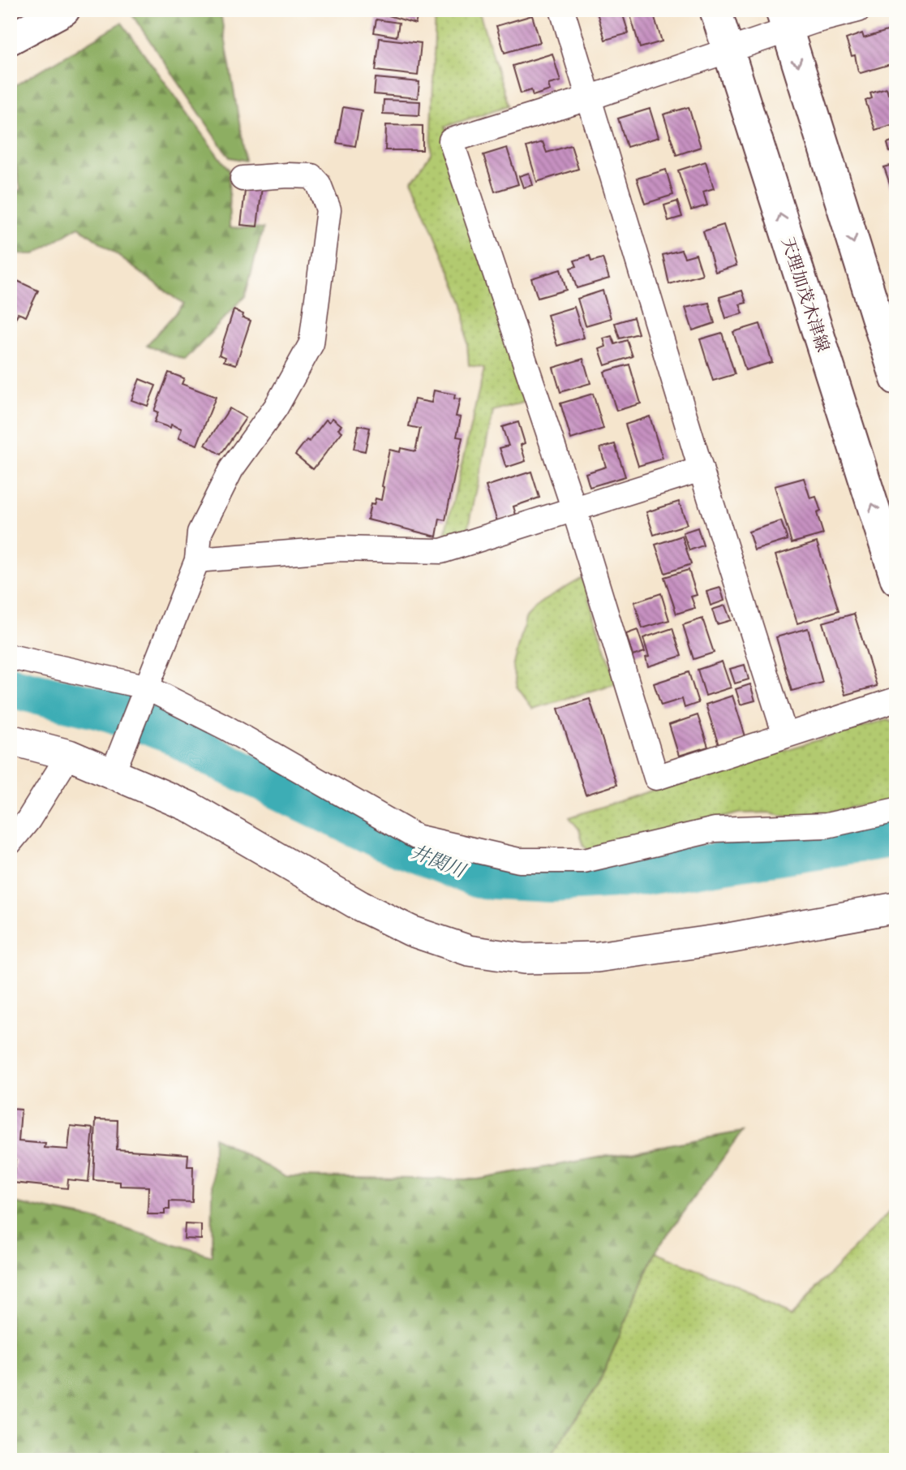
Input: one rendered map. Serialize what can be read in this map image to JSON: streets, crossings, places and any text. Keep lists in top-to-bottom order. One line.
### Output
{"streets":{"main road":["天理加茂木津線"]},"water":["井関川"]}
